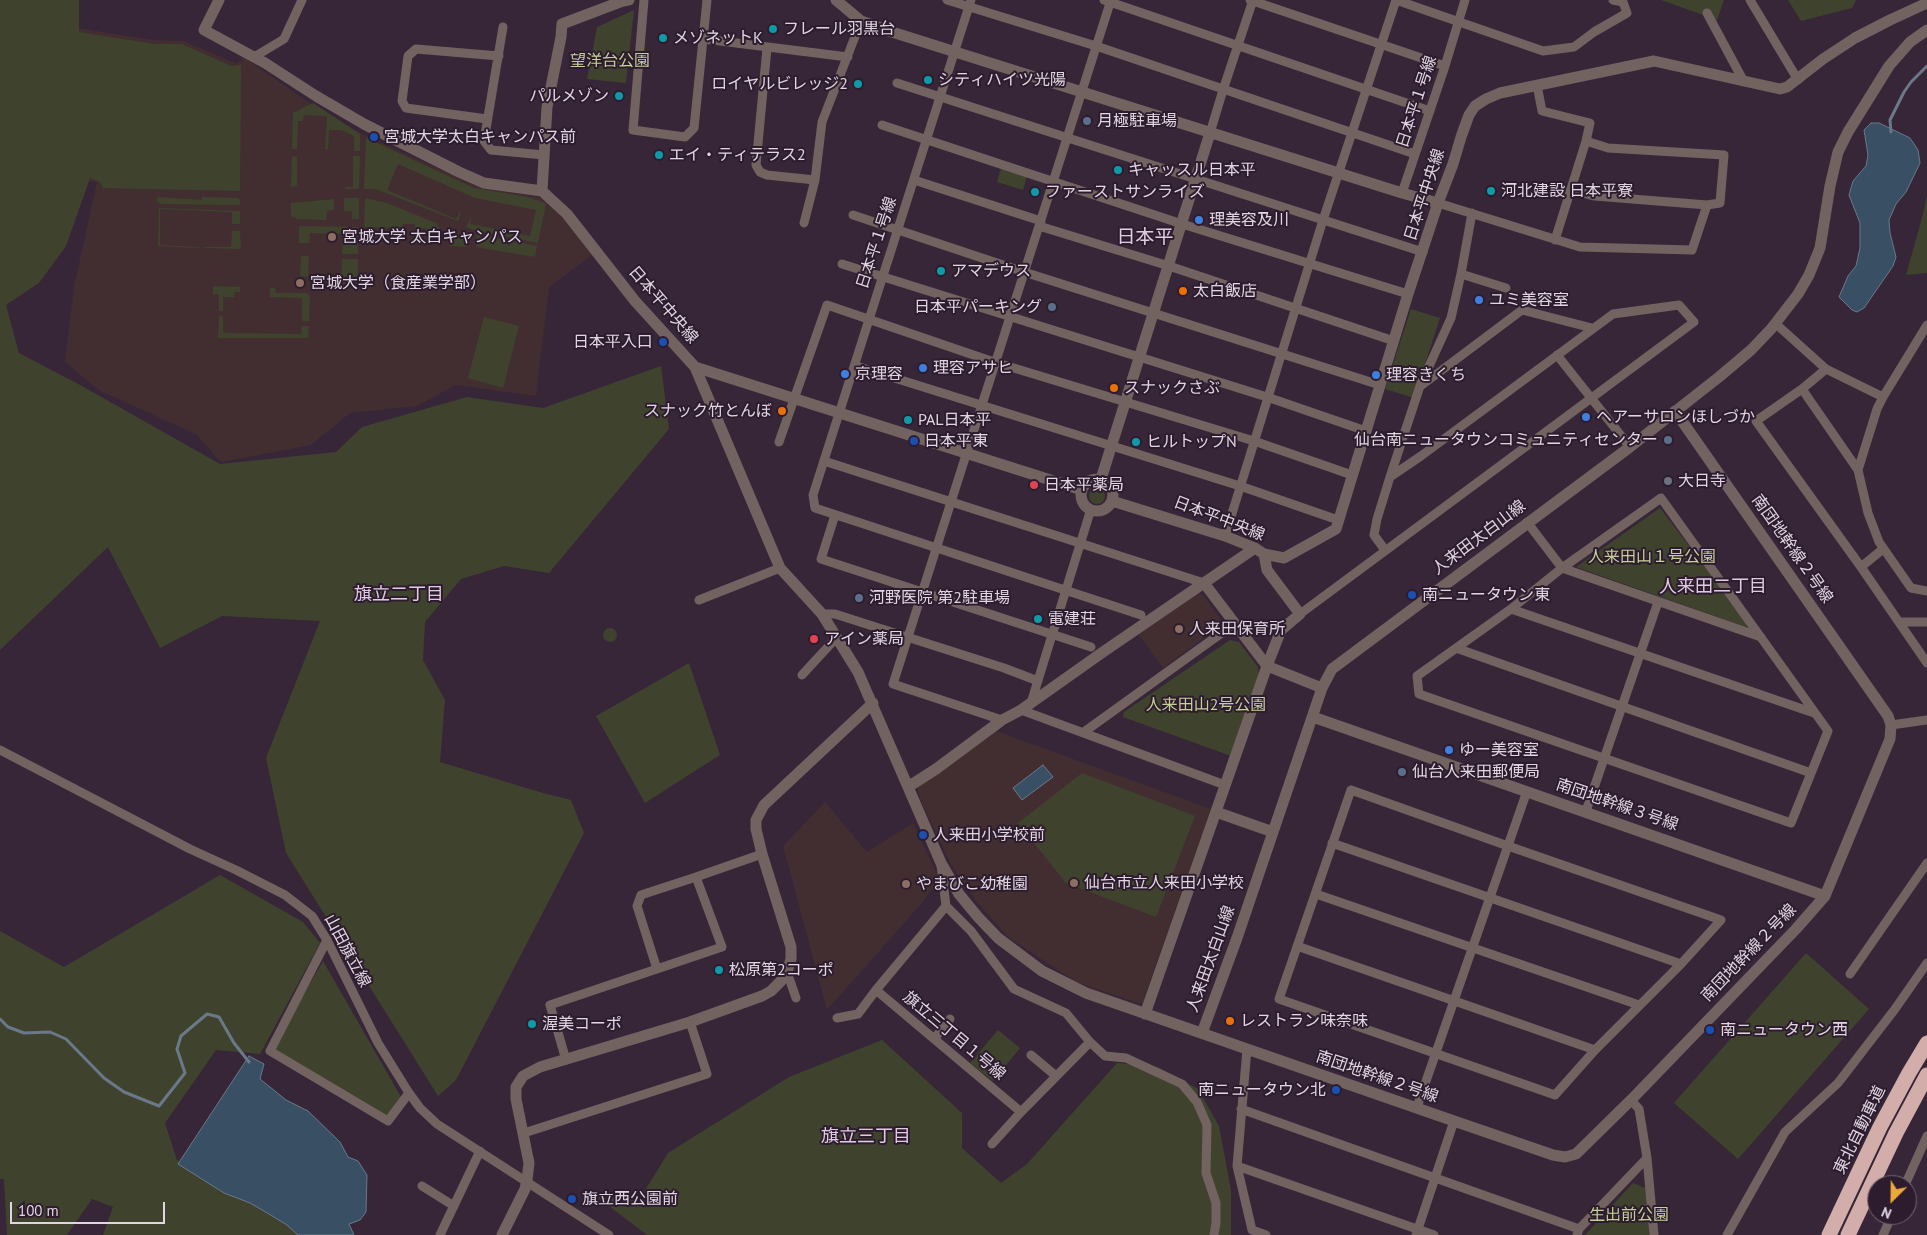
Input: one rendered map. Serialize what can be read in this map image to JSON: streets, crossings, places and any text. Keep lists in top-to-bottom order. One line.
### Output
{"streets":{"highway":["東北自動車道"],"street":["日本平１号線","日本平中央線","人来田太白山線","南団地幹線２号線","南団地幹線３号線","山田旗立線","旗立三丁目１号線"]},"crossings":[["日本平１号線","日本平中央線"],["日本平中央線","南団地幹線２号線"],["人来田太白山線","南団地幹線２号線"],["人来田太白山線","南団地幹線３号線"],["南団地幹線２号線","南団地幹線３号線"]],"districts":["日本平","人来田二丁目","旗立二丁目","旗立三丁目"],"parks":["望洋台公園","人来田山１号公園","人来田山2号公園","生出前公園"],"places":["フレール羽黒台","メゾネットK","シティハイツ光陽","ロイヤルビレッジ2","パルメゾン","月極駐車場","宮城大学太白キャンパス前","エイ・ティテラス2","キャッスル日本平","河北建設 日本平寮","ファーストサンライズ","理美容及川","宮城大学 太白キャンパス","アマデウス","宮城大学（食産業学部）","太白飯店","ユミ美容室","日本平パーキング","日本平入口","理容アサヒ","京理容","理容きくち","スナックさぶ","スナック竹とんぼ","ヘアーサロンほしづか","PAL日本平","仙台南ニュータウンコミュニティセンター","日本平東","ヒルトップN","大日寺","日本平薬局","南ニュータウン東","河野医院 第2駐車場","電建荘","人来田保育所","アイン薬局","ゆー美容室","仙台人来田郵便局","人来田小学校前","仙台市立人来田小学校","やまびこ幼稚園","松原第2コーポ","レストラン味奈味","渥美コーポ","南ニュータウン西","南ニュータウン北","旗立西公園前"],"scale_bar":"100 m","north":"bottom left"}
